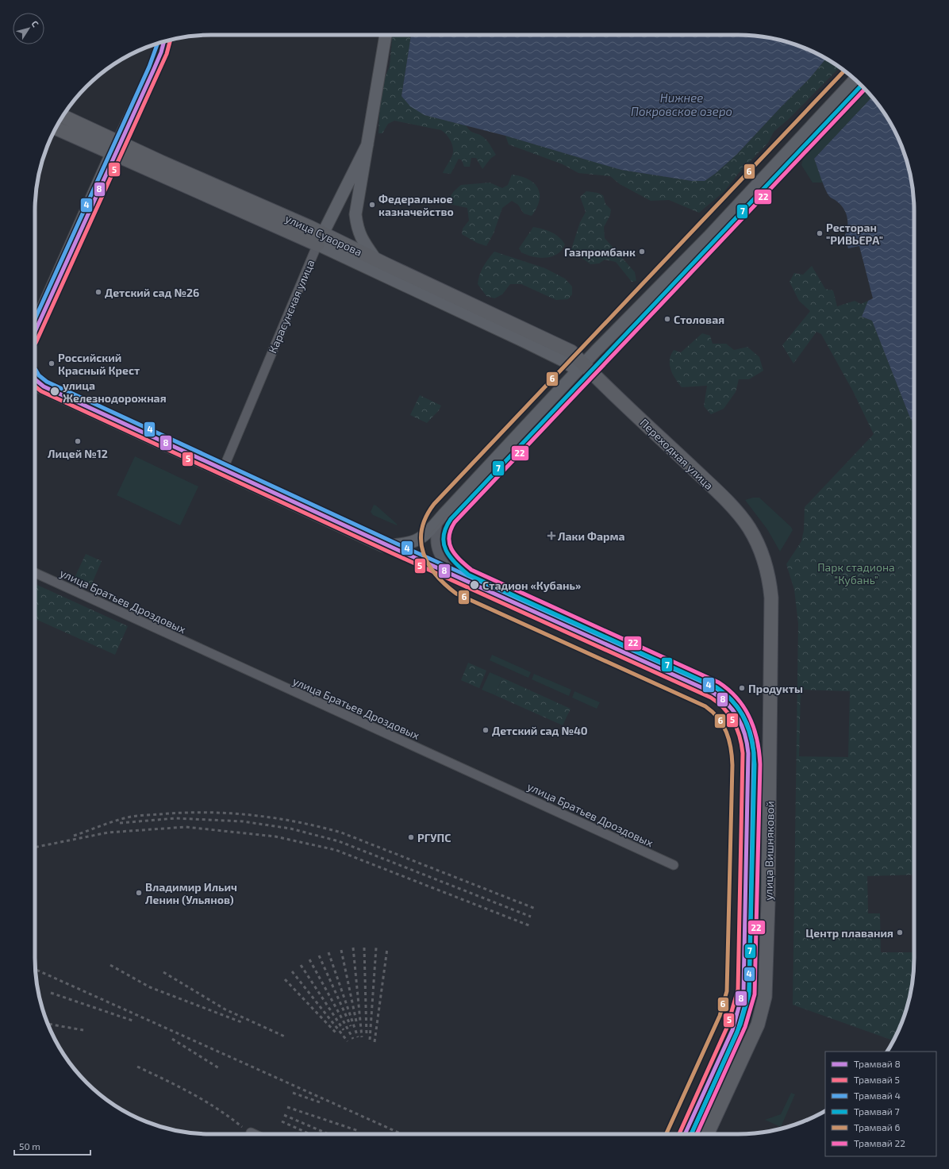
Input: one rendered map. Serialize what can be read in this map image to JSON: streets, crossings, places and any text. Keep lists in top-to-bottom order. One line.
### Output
{"streets":{"main road":["улица Суворова","Переходная улица","улица Вишняковой"],"street":["Карасунская улица","улица Братьев Дроздовых"]},"crossings":[["улица Суворова","Карасунская улица"],["улица Суворова","Переходная улица"],["Переходная улица","улица Вишняковой"]],"water":["Нижнее Покровское озеро"],"parks":["Парк стадиона \"Кубань\""],"places":{"other":["Федеральное казначейство","Ресторан \"РИВЬЕРА\"","Газпромбанк","Детский сад №26","Столовая","Российский Красный Крест","улица Железнодорожная","Лицей №12","Стадион «Кубань»","Продукты","Детский сад №40","РГУПС","Владимир Ильич Ленин (Ульянов)","Центр плавания"],"health":["Лаки Фарма"]},"lines":["tram line 5","tram line 8","tram line 4","tram line 6","tram line 7","tram line 22"],"legend":["Трамвай 8","Трамвай 5","Трамвай 4","Трамвай 7","Трамвай 6","Трамвай 22"],"scale_bar":"50 m","north":"top right"}
